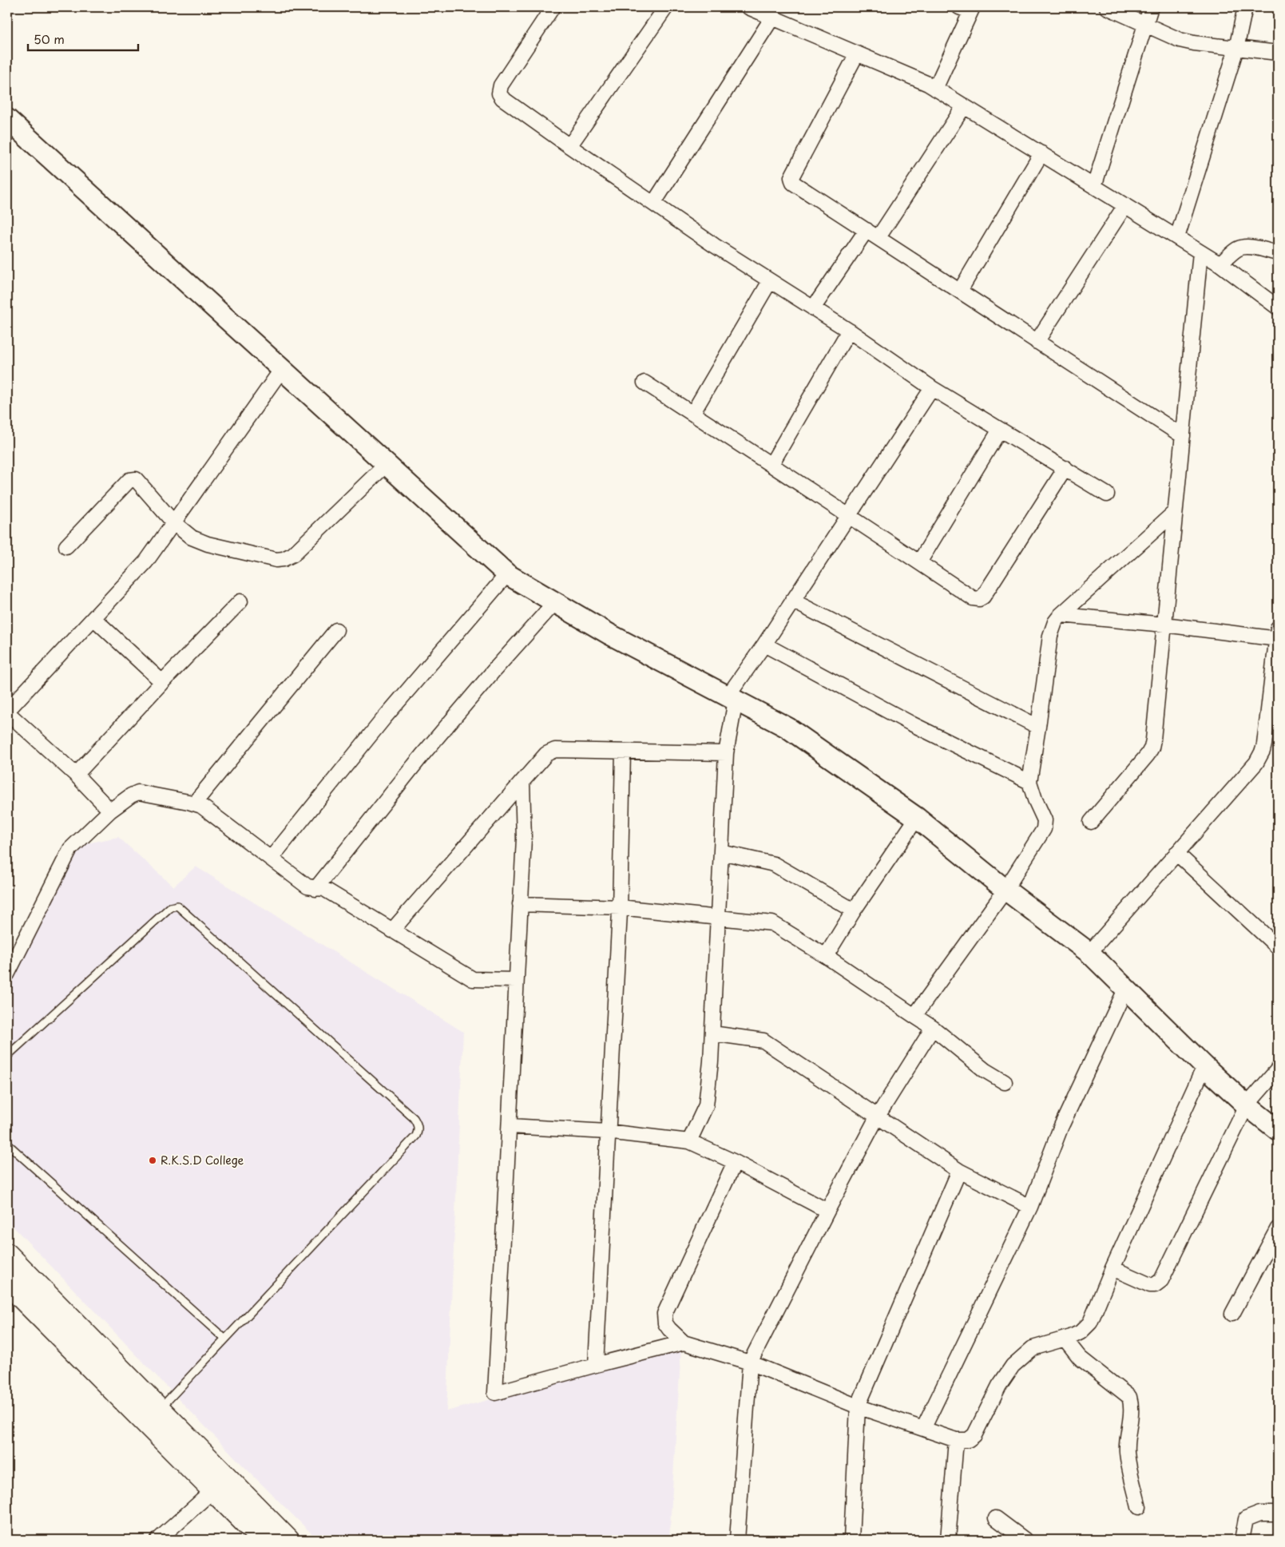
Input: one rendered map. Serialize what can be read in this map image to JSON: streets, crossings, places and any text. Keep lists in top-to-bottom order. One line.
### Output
{"places":["R.K.S.D College"],"scale_bar":"50 m"}
